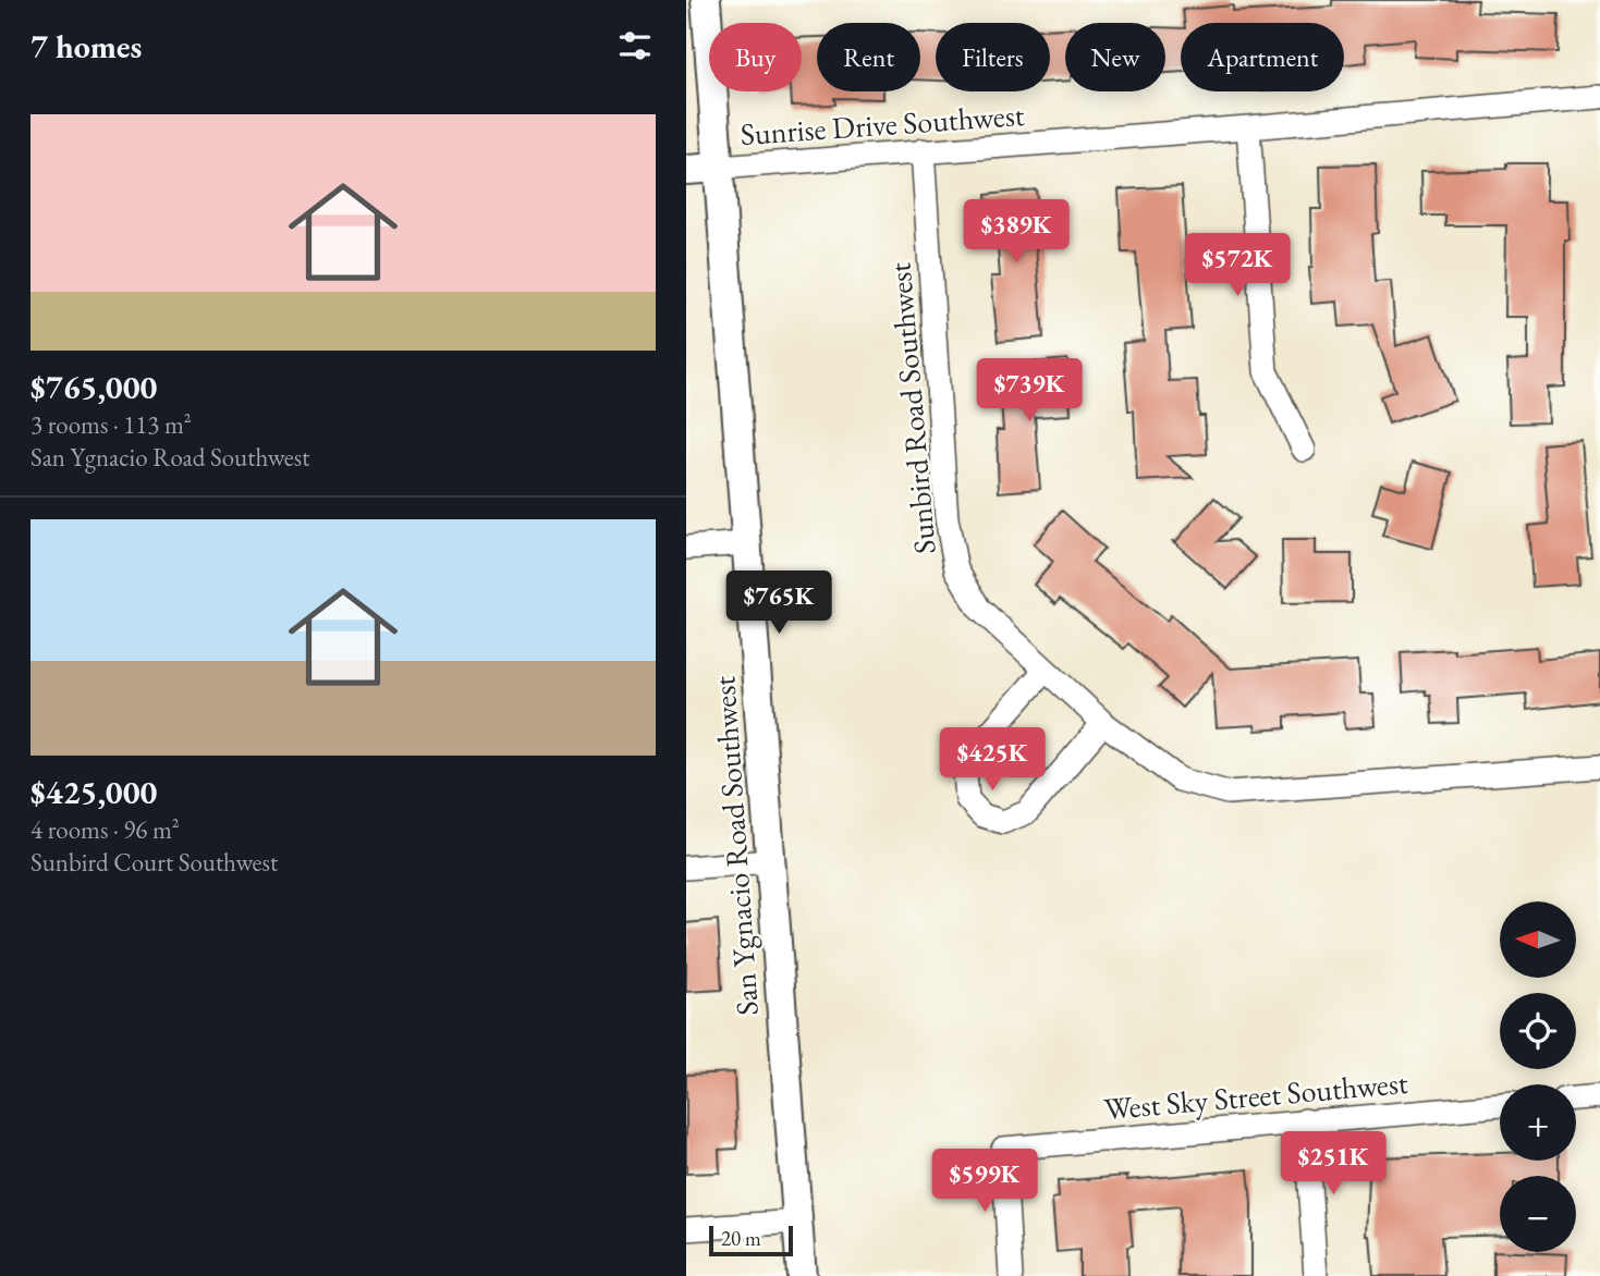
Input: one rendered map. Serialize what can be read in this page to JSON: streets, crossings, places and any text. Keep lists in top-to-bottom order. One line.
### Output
{"streets":{"street":["Sunrise Drive Southwest","Sunbird Road Southwest","San Ygnacio Road Southwest","West Sky Street Southwest"]},"crossings":[["Sunrise Drive Southwest","Sunbird Road Southwest"],["Sunrise Drive Southwest","San Ygnacio Road Southwest"]],"scale_bar":"20 m","north":"left","page":{"heading":"7 homes","chip":["Buy","Rent","Filters","New","Apartment"],"list":[{"name":"$765,000","note":"3 rooms · 113 m² · San Ygnacio Road Southwest"},{"name":"$425,000","note":"4 rooms · 96 m² · Sunbird Court Southwest"}],"price":["$389K","$572K","$739K","$765K","$425K","$251K","$599K"],"map_buttons":["+","−"],"scale":"20 m"}}
